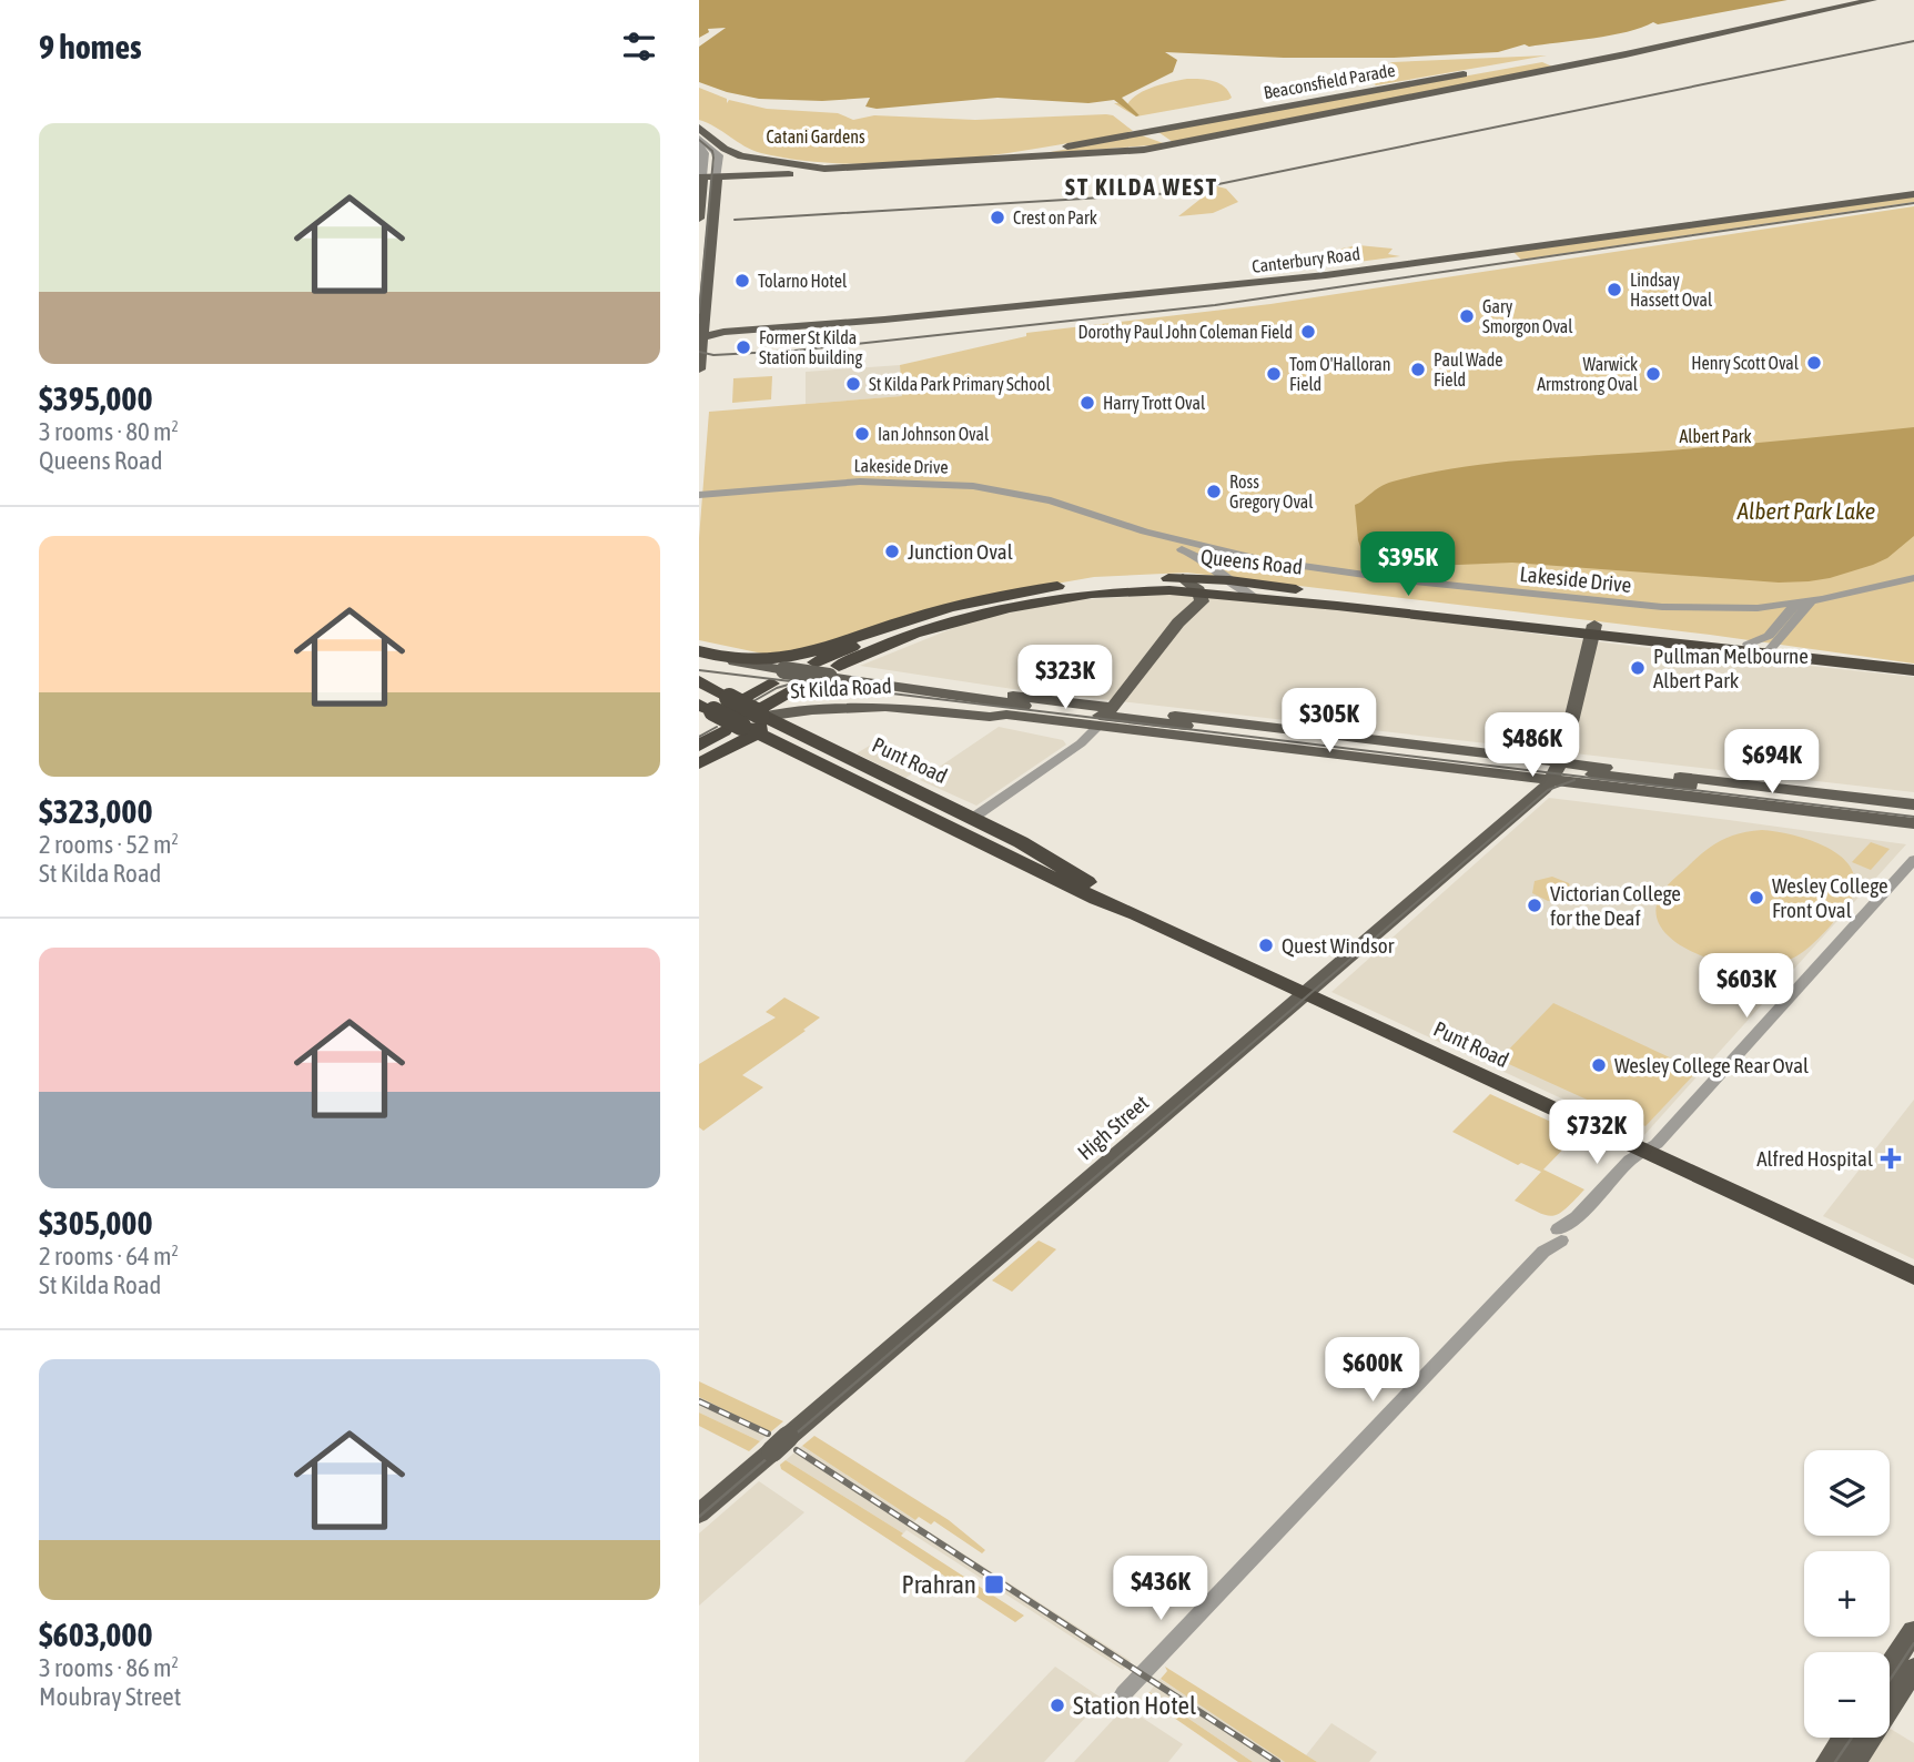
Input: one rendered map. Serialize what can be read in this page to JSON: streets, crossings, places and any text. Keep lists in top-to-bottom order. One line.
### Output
{"streets":{"highway":["Queens Road","St Kilda Road","Punt Road"],"main road":["Beaconsfield Parade","Canterbury Road","High Street"],"street":["Lakeside Drive"]},"crossings":[["Queens Road","St Kilda Road"],["St Kilda Road","Punt Road"],["St Kilda Road","High Street"],["Punt Road","High Street"]],"districts":["ST KILDA WEST"],"water":["Albert Park Lake"],"parks":["Catani Gardens","Albert Park"],"places":{"other":["Crest on Park","Tolarno Hotel","Lindsay Hassett Oval","Gary Smorgon Oval","Dorothy Paul John Coleman Field","Former St Kilda Station building","Henry Scott Oval","Paul Wade Field","Tom O'Halloran Field","Warwick Armstrong Oval","St Kilda Park Primary School","Harry Trott Oval","Ian Johnson Oval","Ross Gregory Oval","Junction Oval","Pullman Melbourne Albert Park","Wesley College Front Oval","Victorian College for the Deaf","Quest Windsor","Wesley College Rear Oval","Station Hotel"],"health":["Alfred Hospital"],"transit":["Prahran"]},"page":{"heading":"9 homes","list":[{"name":"$395,000","note":"3 rooms · 80 m² · Queens Road"},{"name":"$323,000","note":"2 rooms · 52 m² · St Kilda Road"},{"name":"$305,000","note":"2 rooms · 64 m² · St Kilda Road"},{"name":"$603,000","note":"3 rooms · 86 m² · Moubray Street"}],"price":["$395K","$323K","$305K","$486K","$694K","$603K","$732K","$600K","$436K"],"map_buttons":["+","−"]}}
